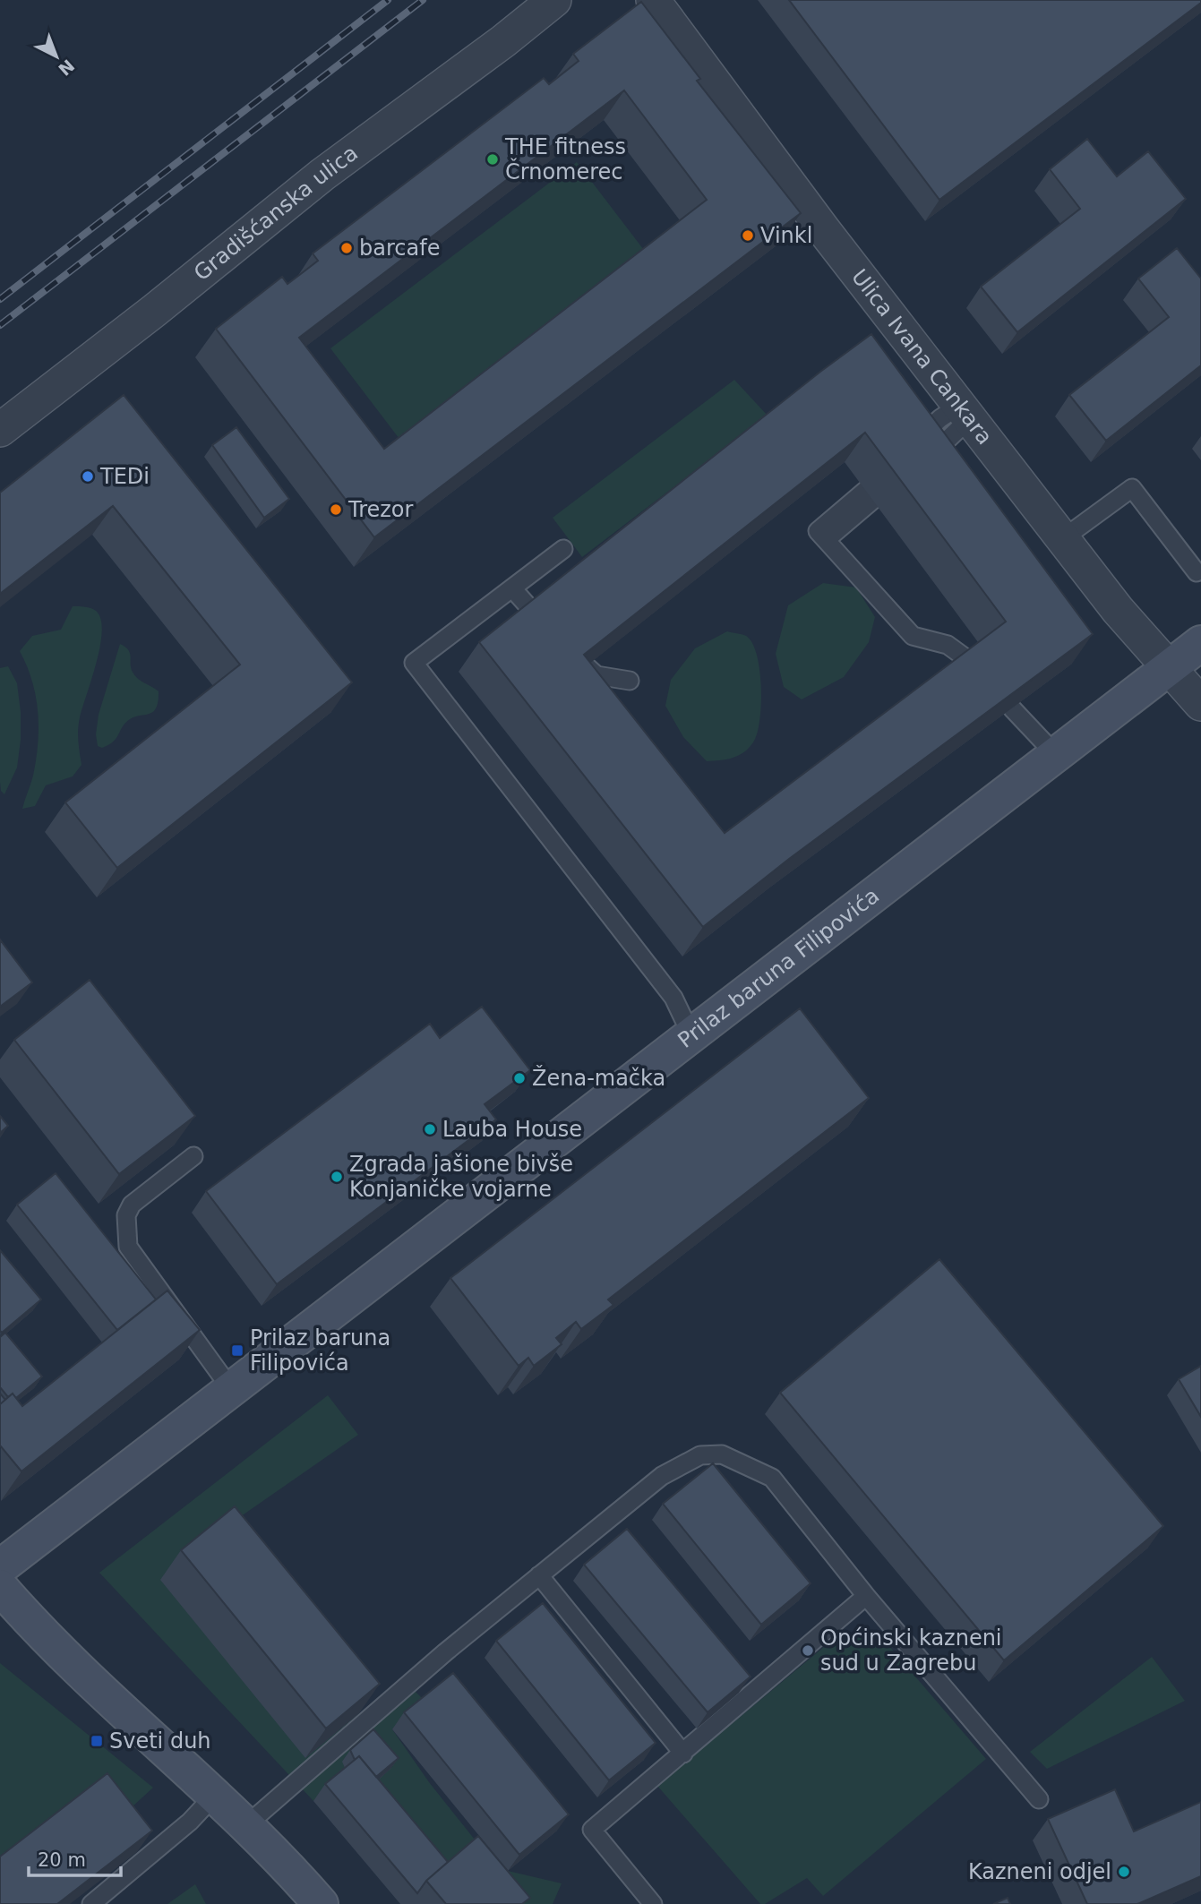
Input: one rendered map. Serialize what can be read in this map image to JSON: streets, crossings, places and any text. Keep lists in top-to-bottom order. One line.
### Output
{"streets":{"main road":["Prilaz baruna Filipovića"],"street":["Gradišćanska ulica","Ulica Ivana Cankara"]},"crossings":[["Ulica Ivana Cankara","Prilaz baruna Filipovića"]],"places":{"other":["THE fitness Črnomerec","Vinkl","barcafe","TEDi","Trezor","Žena-mačka","Lauba House","Zgrada jašione bivše Konjaničke vojarne","Općinski kazneni sud u Zagrebu","Kazneni odjel"],"transit":["Prilaz baruna Filipovića","Sveti duh"]},"scale_bar":"20 m","north":"bottom right"}
